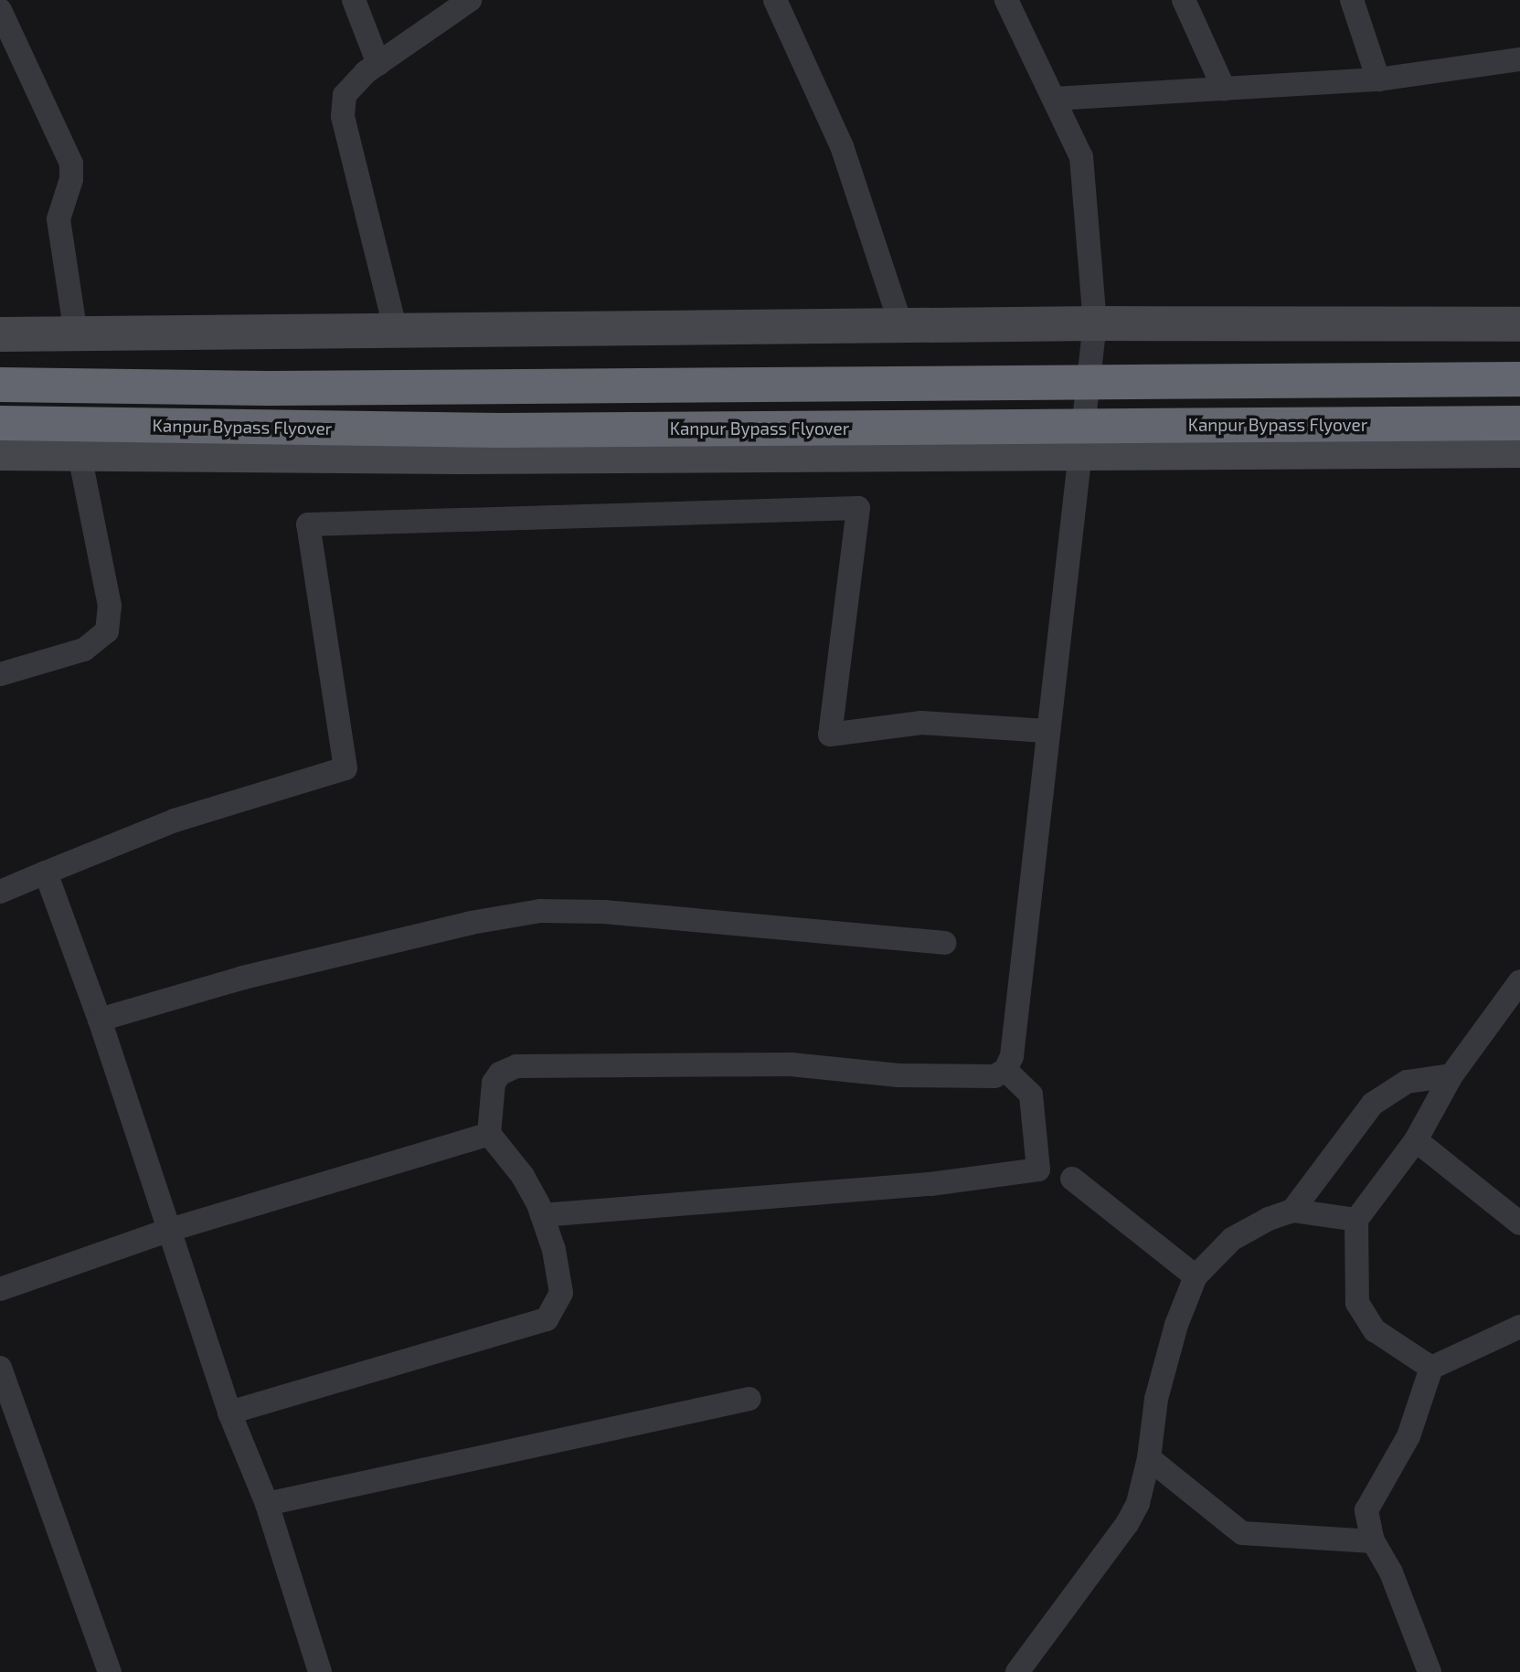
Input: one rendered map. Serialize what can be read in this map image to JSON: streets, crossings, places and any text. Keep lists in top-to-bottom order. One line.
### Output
{"streets":{"highway":["Kanpur Bypass Flyover"]}}
